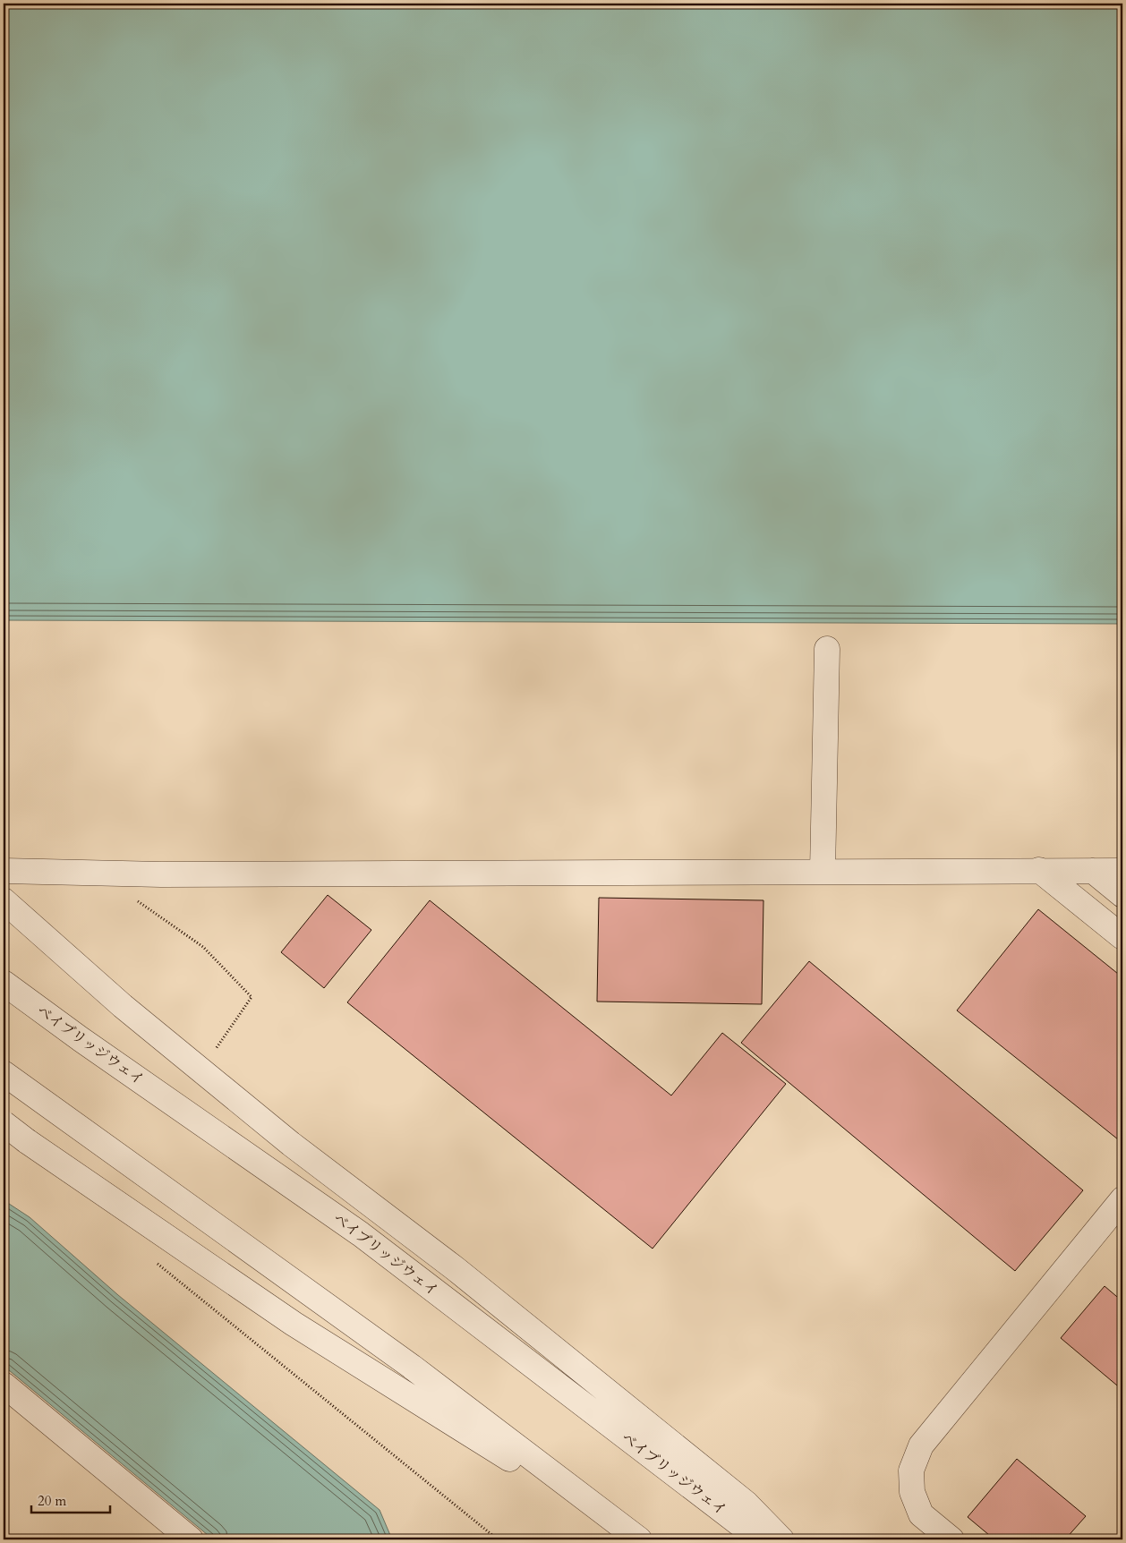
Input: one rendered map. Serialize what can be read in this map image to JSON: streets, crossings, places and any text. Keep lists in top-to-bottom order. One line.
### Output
{"streets":{"street":["ベイブリッジウェイ"]},"scale_bar":"20 m"}
